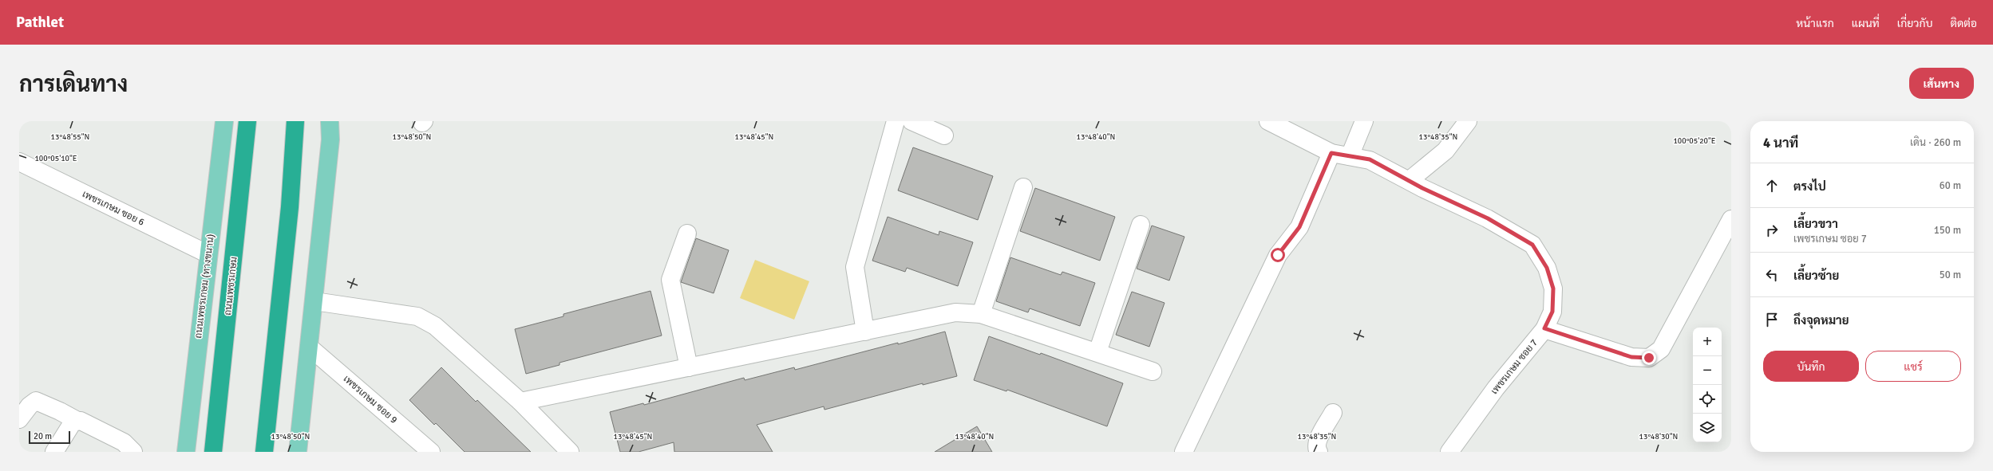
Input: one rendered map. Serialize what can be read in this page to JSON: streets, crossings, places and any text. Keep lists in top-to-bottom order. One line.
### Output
{"streets":{"highway":["ถนนเพชรเกษม"],"main road":["ถนนเพชรเกษม (ทางขนาน)"],"street":["เพชรเกษม ซอย 6","เพชรเกษม ซอย 7","เพชรเกษม ซอย 9"]},"crossings":[["เพชรเกษม ซอย 6","ถนนเพชรเกษม (ทางขนาน)"]],"scale_bar":"20 m","page":{"header":"Pathlet","nav":["หน้าแรก","แผนที่","เกี่ยวกับ","ติดต่อ"],"title":"การเดินทาง","buttons":["เส้นทาง",["บันทึก","แชร์"]],"heading":["4 นาที","เดิน · 260 m"],"list":[["ตรงไป","60 m"],["เลี้ยวขวา","เพชรเกษม ซอย 7","150 m"],["เลี้ยวซ้าย","50 m"],"ถึงจุดหมาย"],"map_buttons":["+","−"],"scale":"20 m"},"coordinates":["13°48'55\"N","13°48'50\"N","13°48'45\"N","13°48'40\"N","13°48'35\"N","100°05'20\"E","100°05'10\"E","13°48'30\"N"]}
